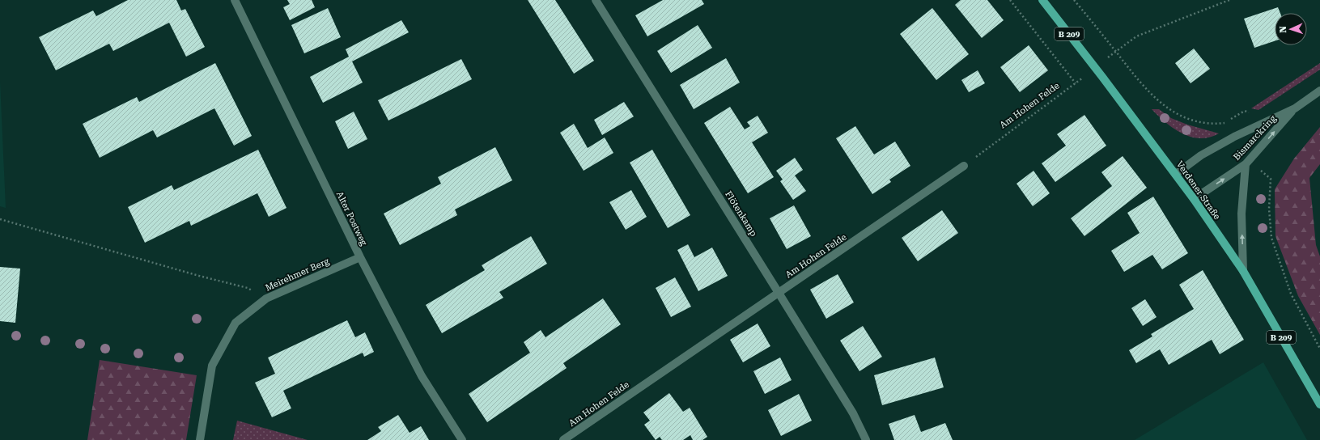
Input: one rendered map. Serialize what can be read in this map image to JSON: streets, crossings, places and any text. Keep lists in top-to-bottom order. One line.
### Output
{"streets":{"main road":["B 209","Verdener Straße"],"street":["Am Hohen Felde","Bismarckring","Flötenkamp","Alter Postweg","Meirehmer Berg"]},"crossings":[["Am Hohen Felde","Flötenkamp"],["Bismarckring","Verdener Straße"],["Alter Postweg","Meirehmer Berg"]],"north":"left"}
